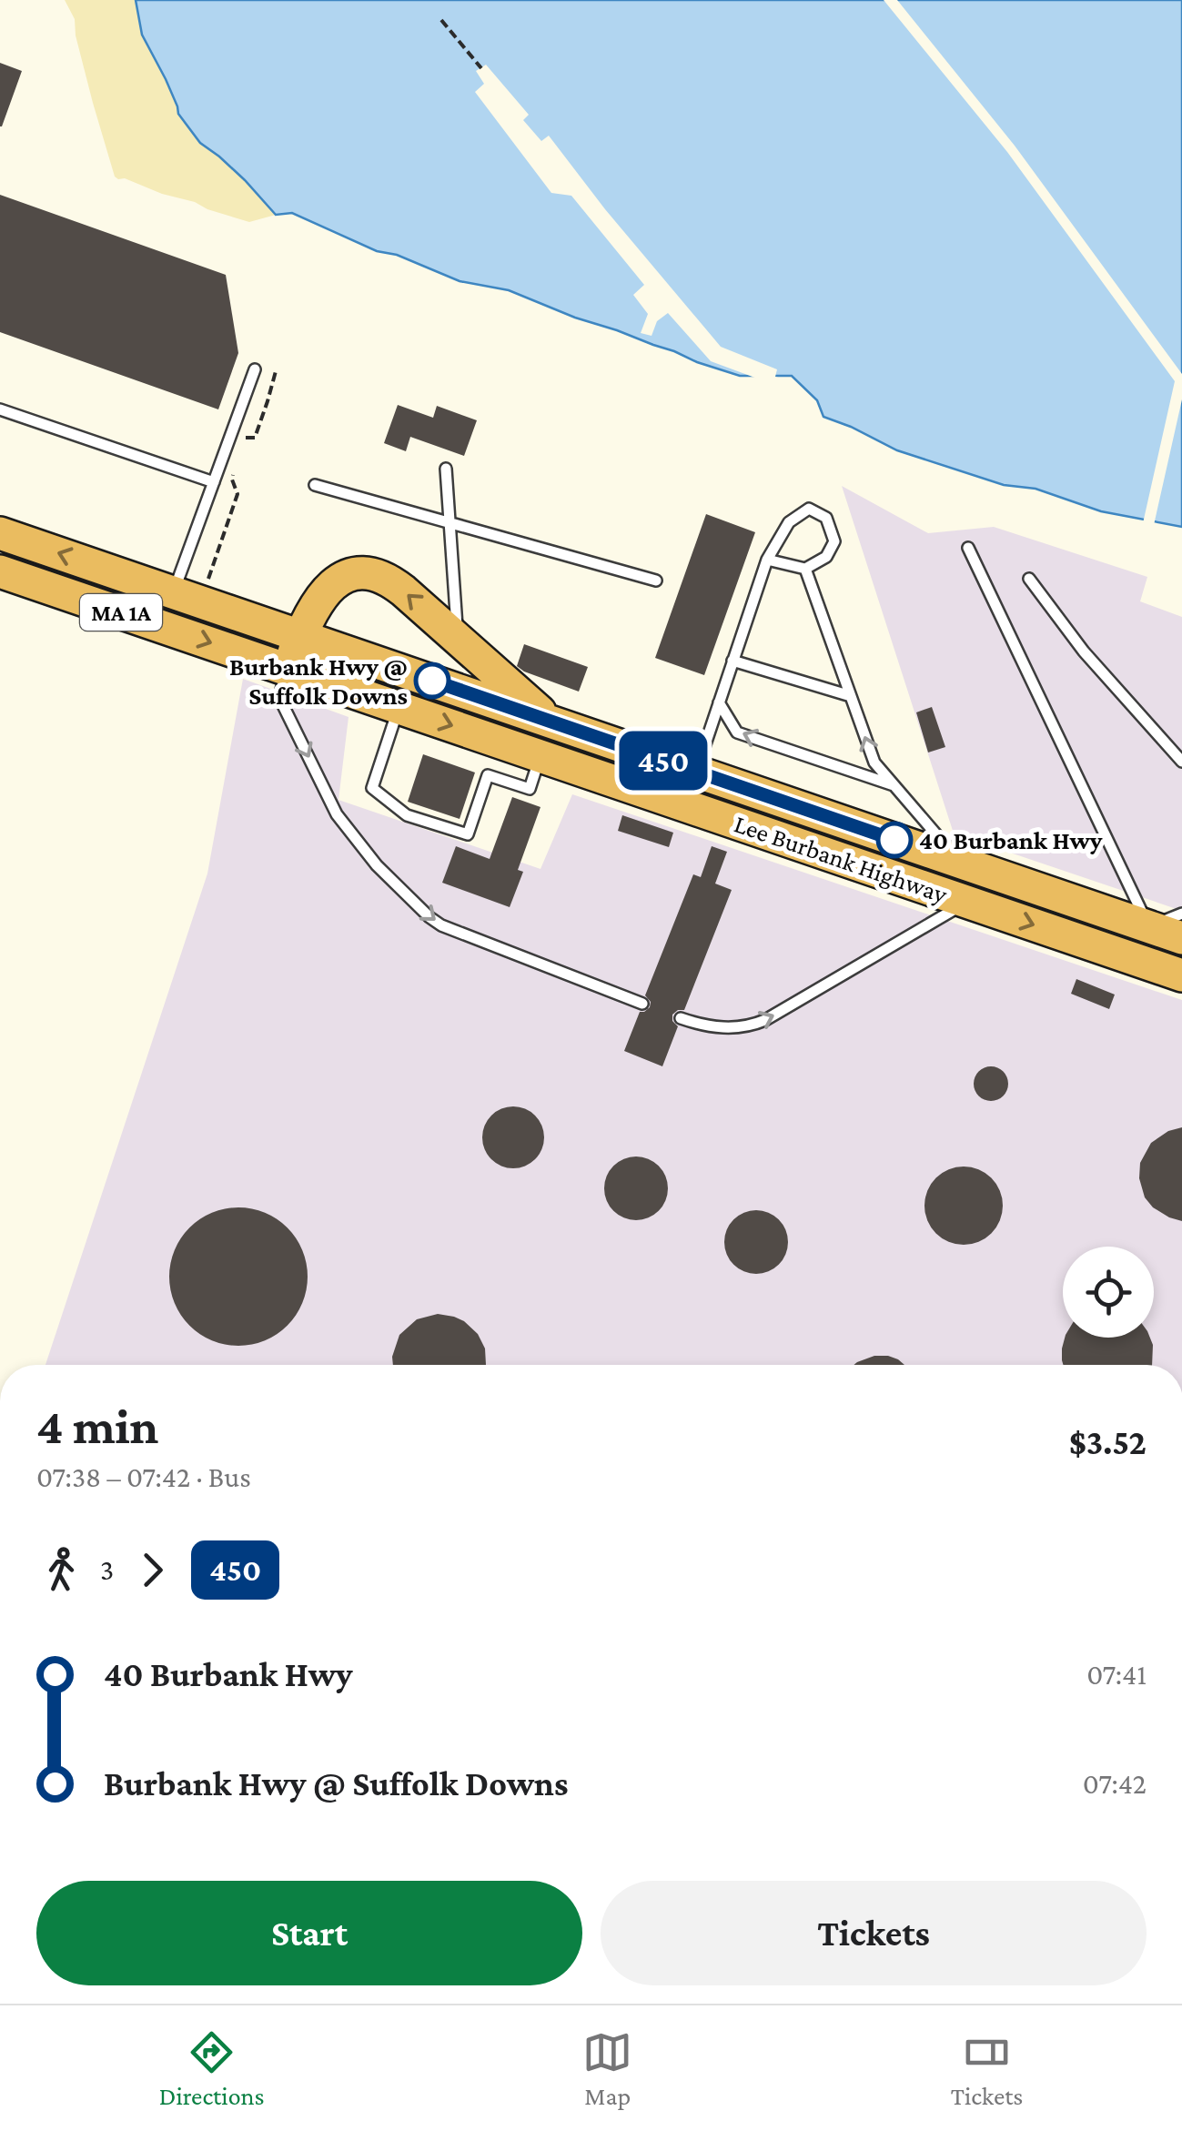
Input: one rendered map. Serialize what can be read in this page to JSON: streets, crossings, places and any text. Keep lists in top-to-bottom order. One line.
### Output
{"streets":{"highway":["MA 1A","Lee Burbank Highway"]},"crossings":[["MA 1A","Lee Burbank Highway"]],"places":["Burbank Hwy @ Suffolk Downs","40 Burbank Hwy"],"lines":["bus line 450"],"page":{"on_map":"450","heading":["4 min","07:38 – 07:42 · Bus","$3.52"],"legs":["3","450"],"list":[{"name":"40 Burbank Hwy","value":"07:41"},{"name":"Burbank Hwy @ Suffolk Downs","value":"07:42"}],"buttons":["Start","Tickets"],"tabs":["Directions","Map","Tickets"]}}
